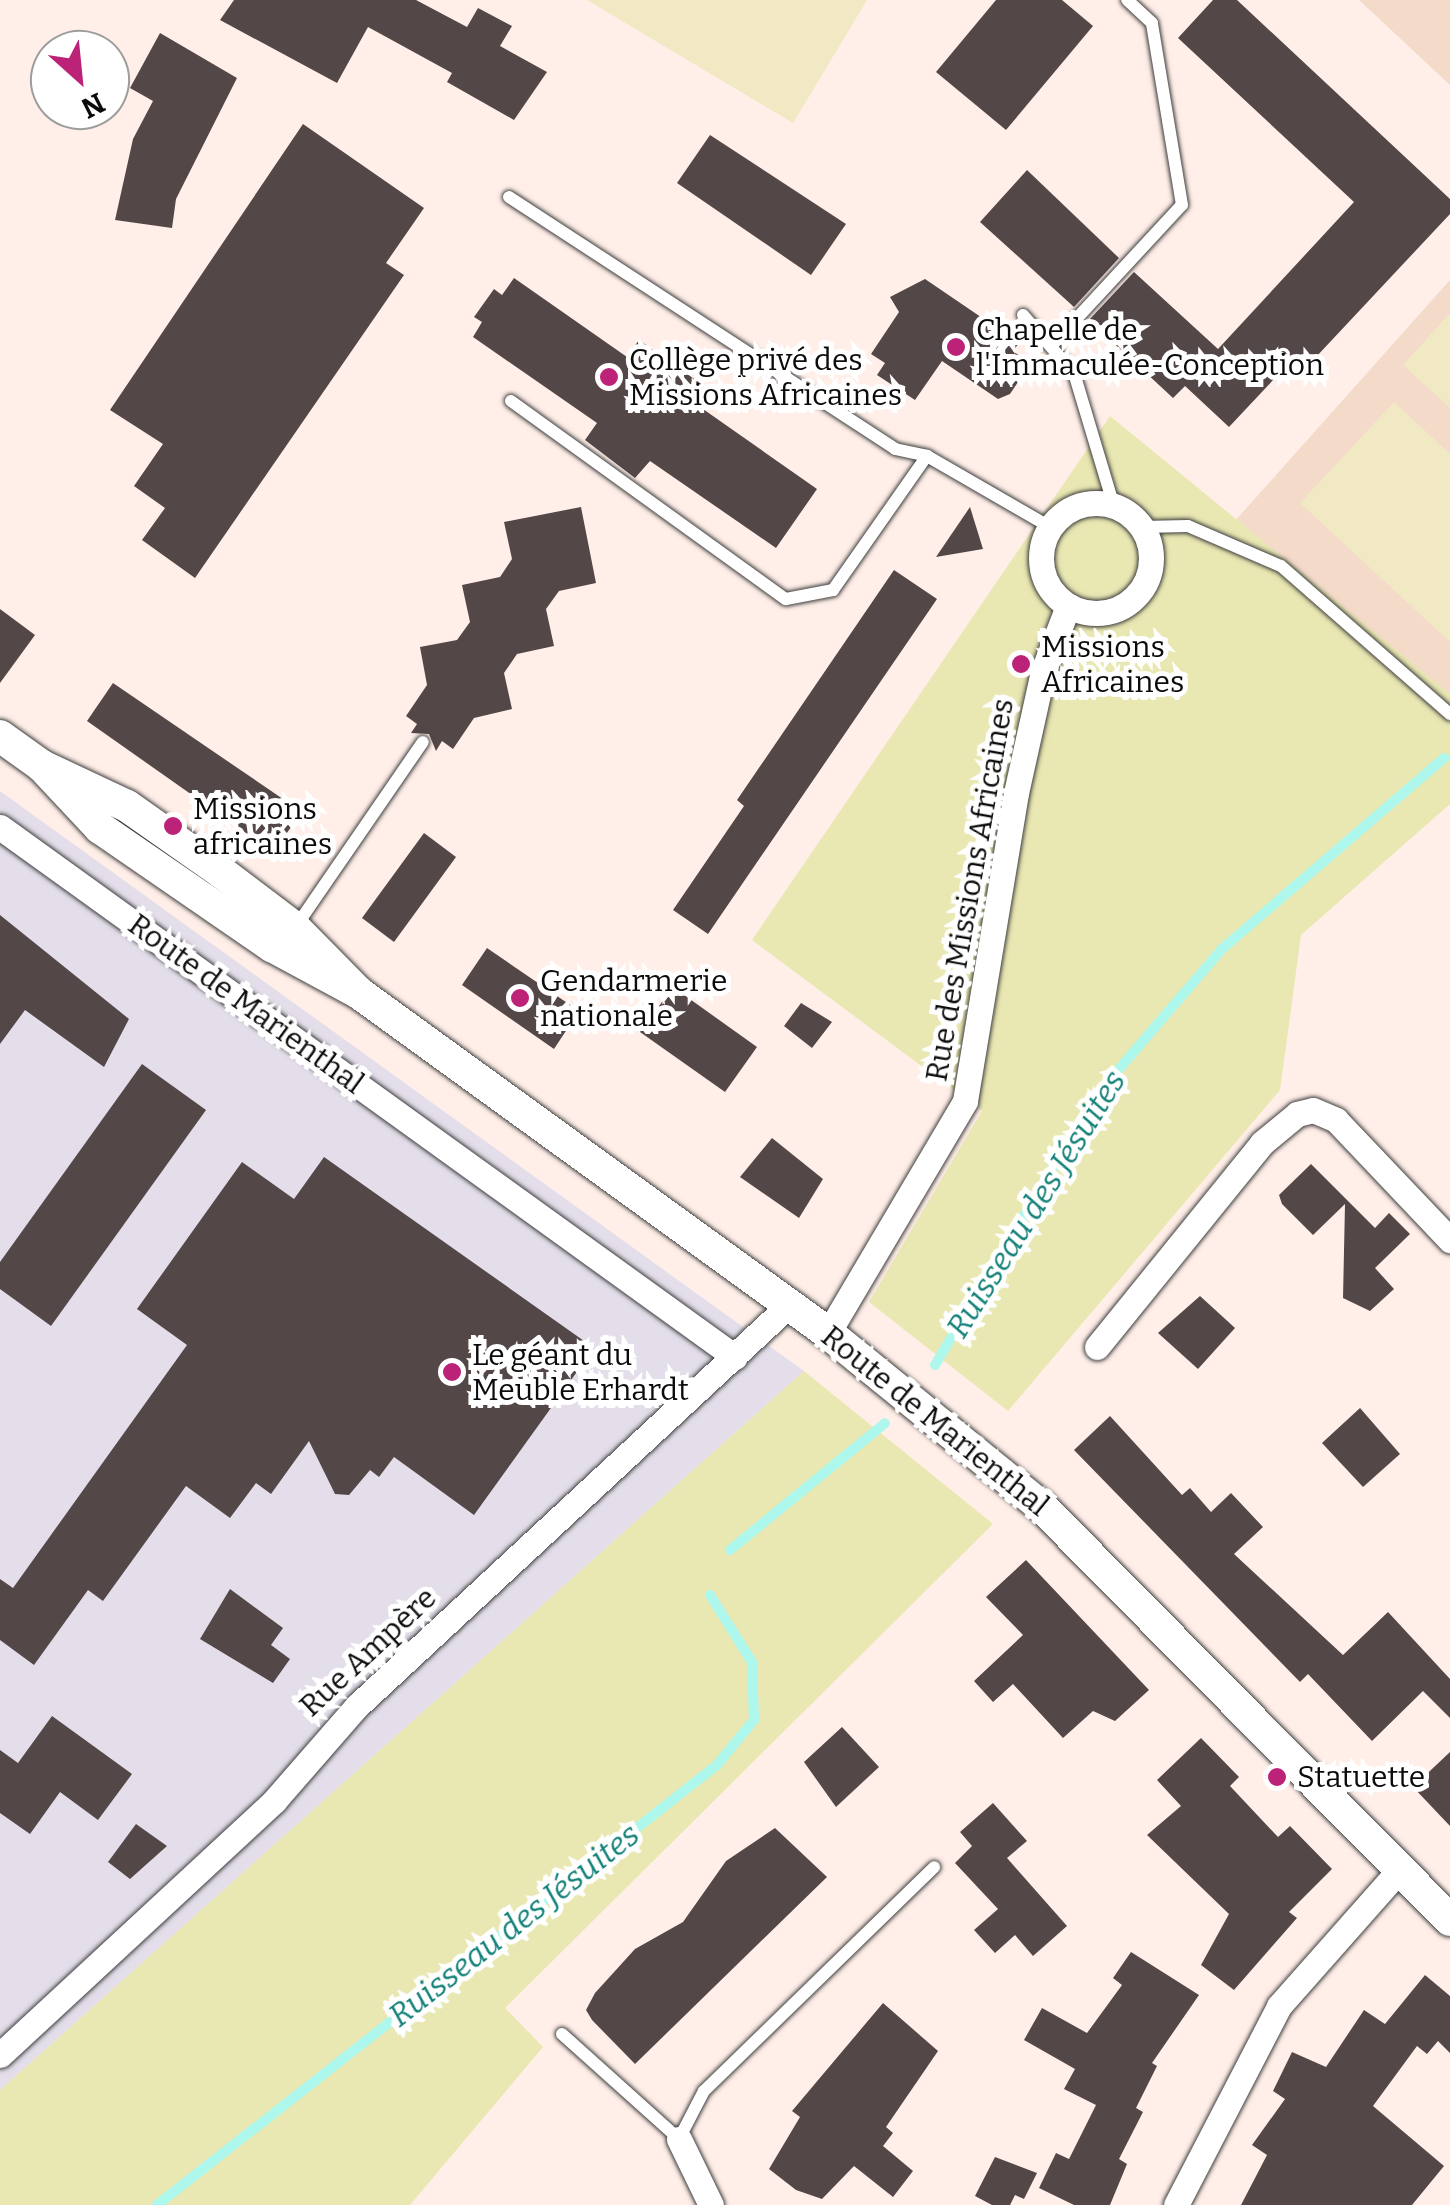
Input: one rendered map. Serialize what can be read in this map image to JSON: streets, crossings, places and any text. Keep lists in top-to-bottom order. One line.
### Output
{"streets":{"street":["Rue des Missions Africaines","Route de Marienthal","Rue Ampère"]},"crossings":[["Rue des Missions Africaines","Route de Marienthal"],["Route de Marienthal","Rue Ampère"]],"water":["Ruisseau des Jésuites"],"places":["Chapelle de l'Immaculée-Conception","Collège privé des Missions Africaines","Missions Africaines","Missions africaines","Gendarmerie nationale","Le géant du Meuble Erhardt","Statuette"],"north":"bottom right"}
